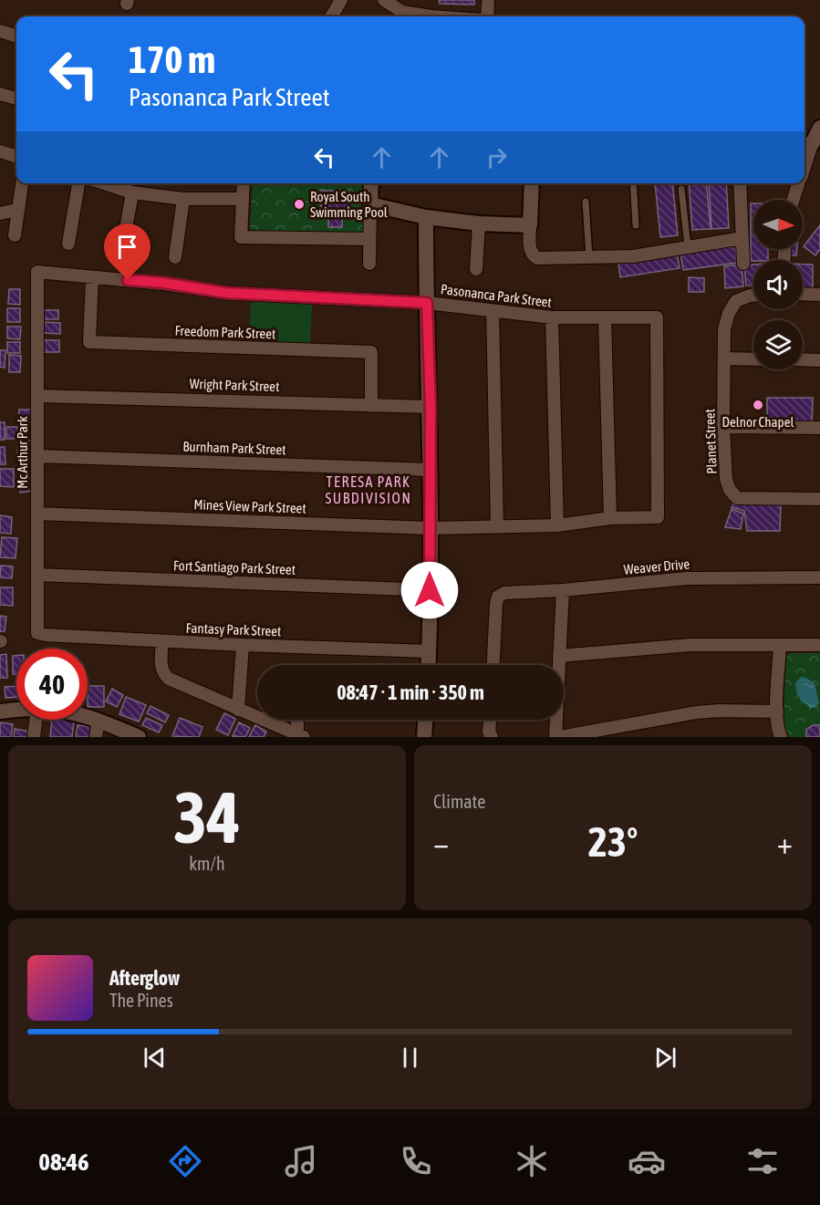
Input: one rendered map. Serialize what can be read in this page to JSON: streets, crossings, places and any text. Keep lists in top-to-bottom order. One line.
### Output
{"streets":{"street":["Pasonanca Park Street","Freedom Park Street","Wright Park Street","Planet Street","Burnham Park Street","Mc Arthur Park","Mines View Park Street","Weaver Drive","Fort Santiago Park Street","Fantasy Park Street"]},"crossings":[["Pasonanca Park Street","Freedom Park Street"],["Pasonanca Park Street","Mc Arthur Park"],["Pasonanca Park Street","Mines View Park Street"],["Freedom Park Street","Wright Park Street"],["Wright Park Street","Mc Arthur Park"],["Burnham Park Street","Mc Arthur Park"],["Mc Arthur Park","Mines View Park Street"],["Mc Arthur Park","Fort Santiago Park Street"],["Mc Arthur Park","Fantasy Park Street"]],"districts":["TERESA PARK SUBDIVISION"],"places":["Royal South Swimming Pool","Delnor Chapel"],"north":"right","page":{"turn":["170 m","Pasonanca Park Street"],"limit":"40","trip":"08:47 · 1 min · 350 m","tile":[["34","km/h"],"Climate"],"heat":["−","23°","+"],"song":["Afterglow","The Pines"],"tabs":"08:46"}}
